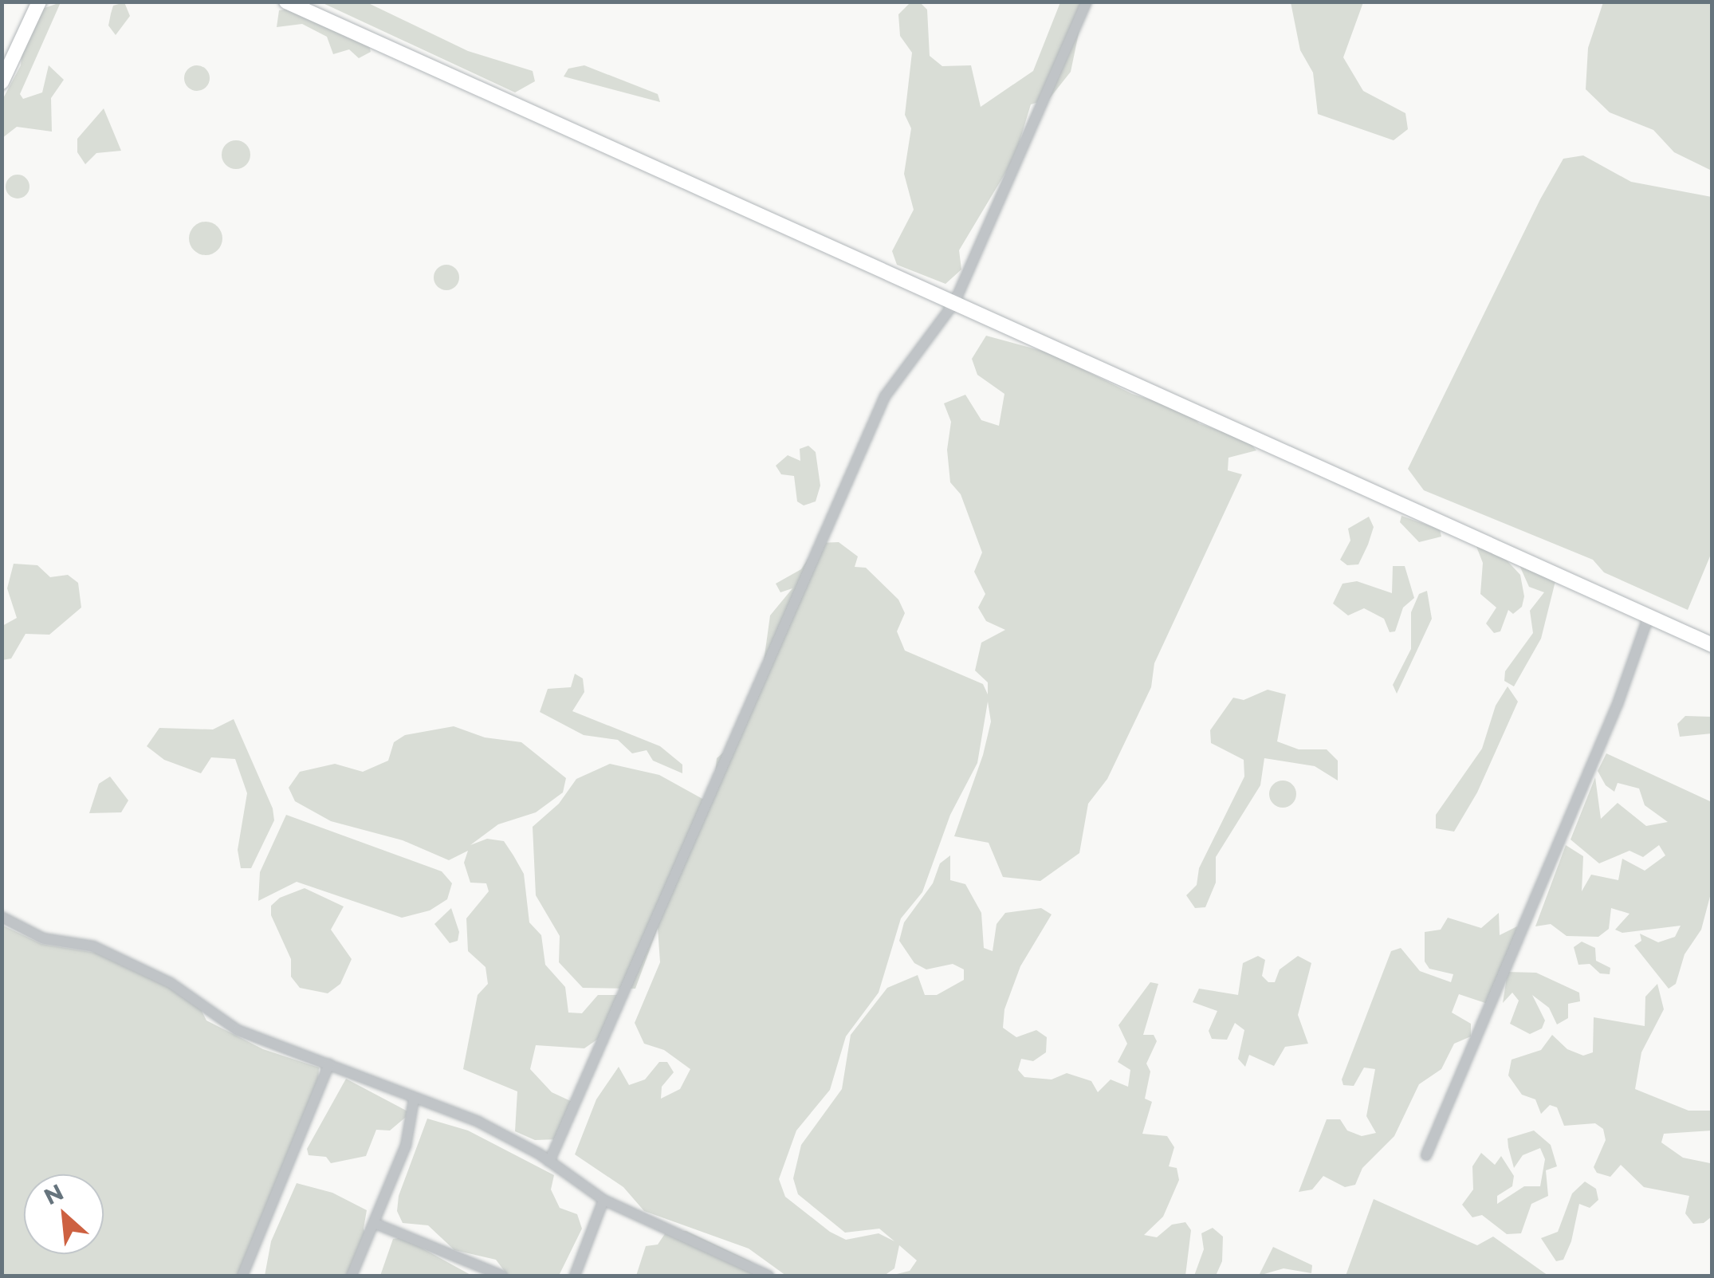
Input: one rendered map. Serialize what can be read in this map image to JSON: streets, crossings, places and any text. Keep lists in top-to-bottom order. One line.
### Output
{"north":"top left"}
